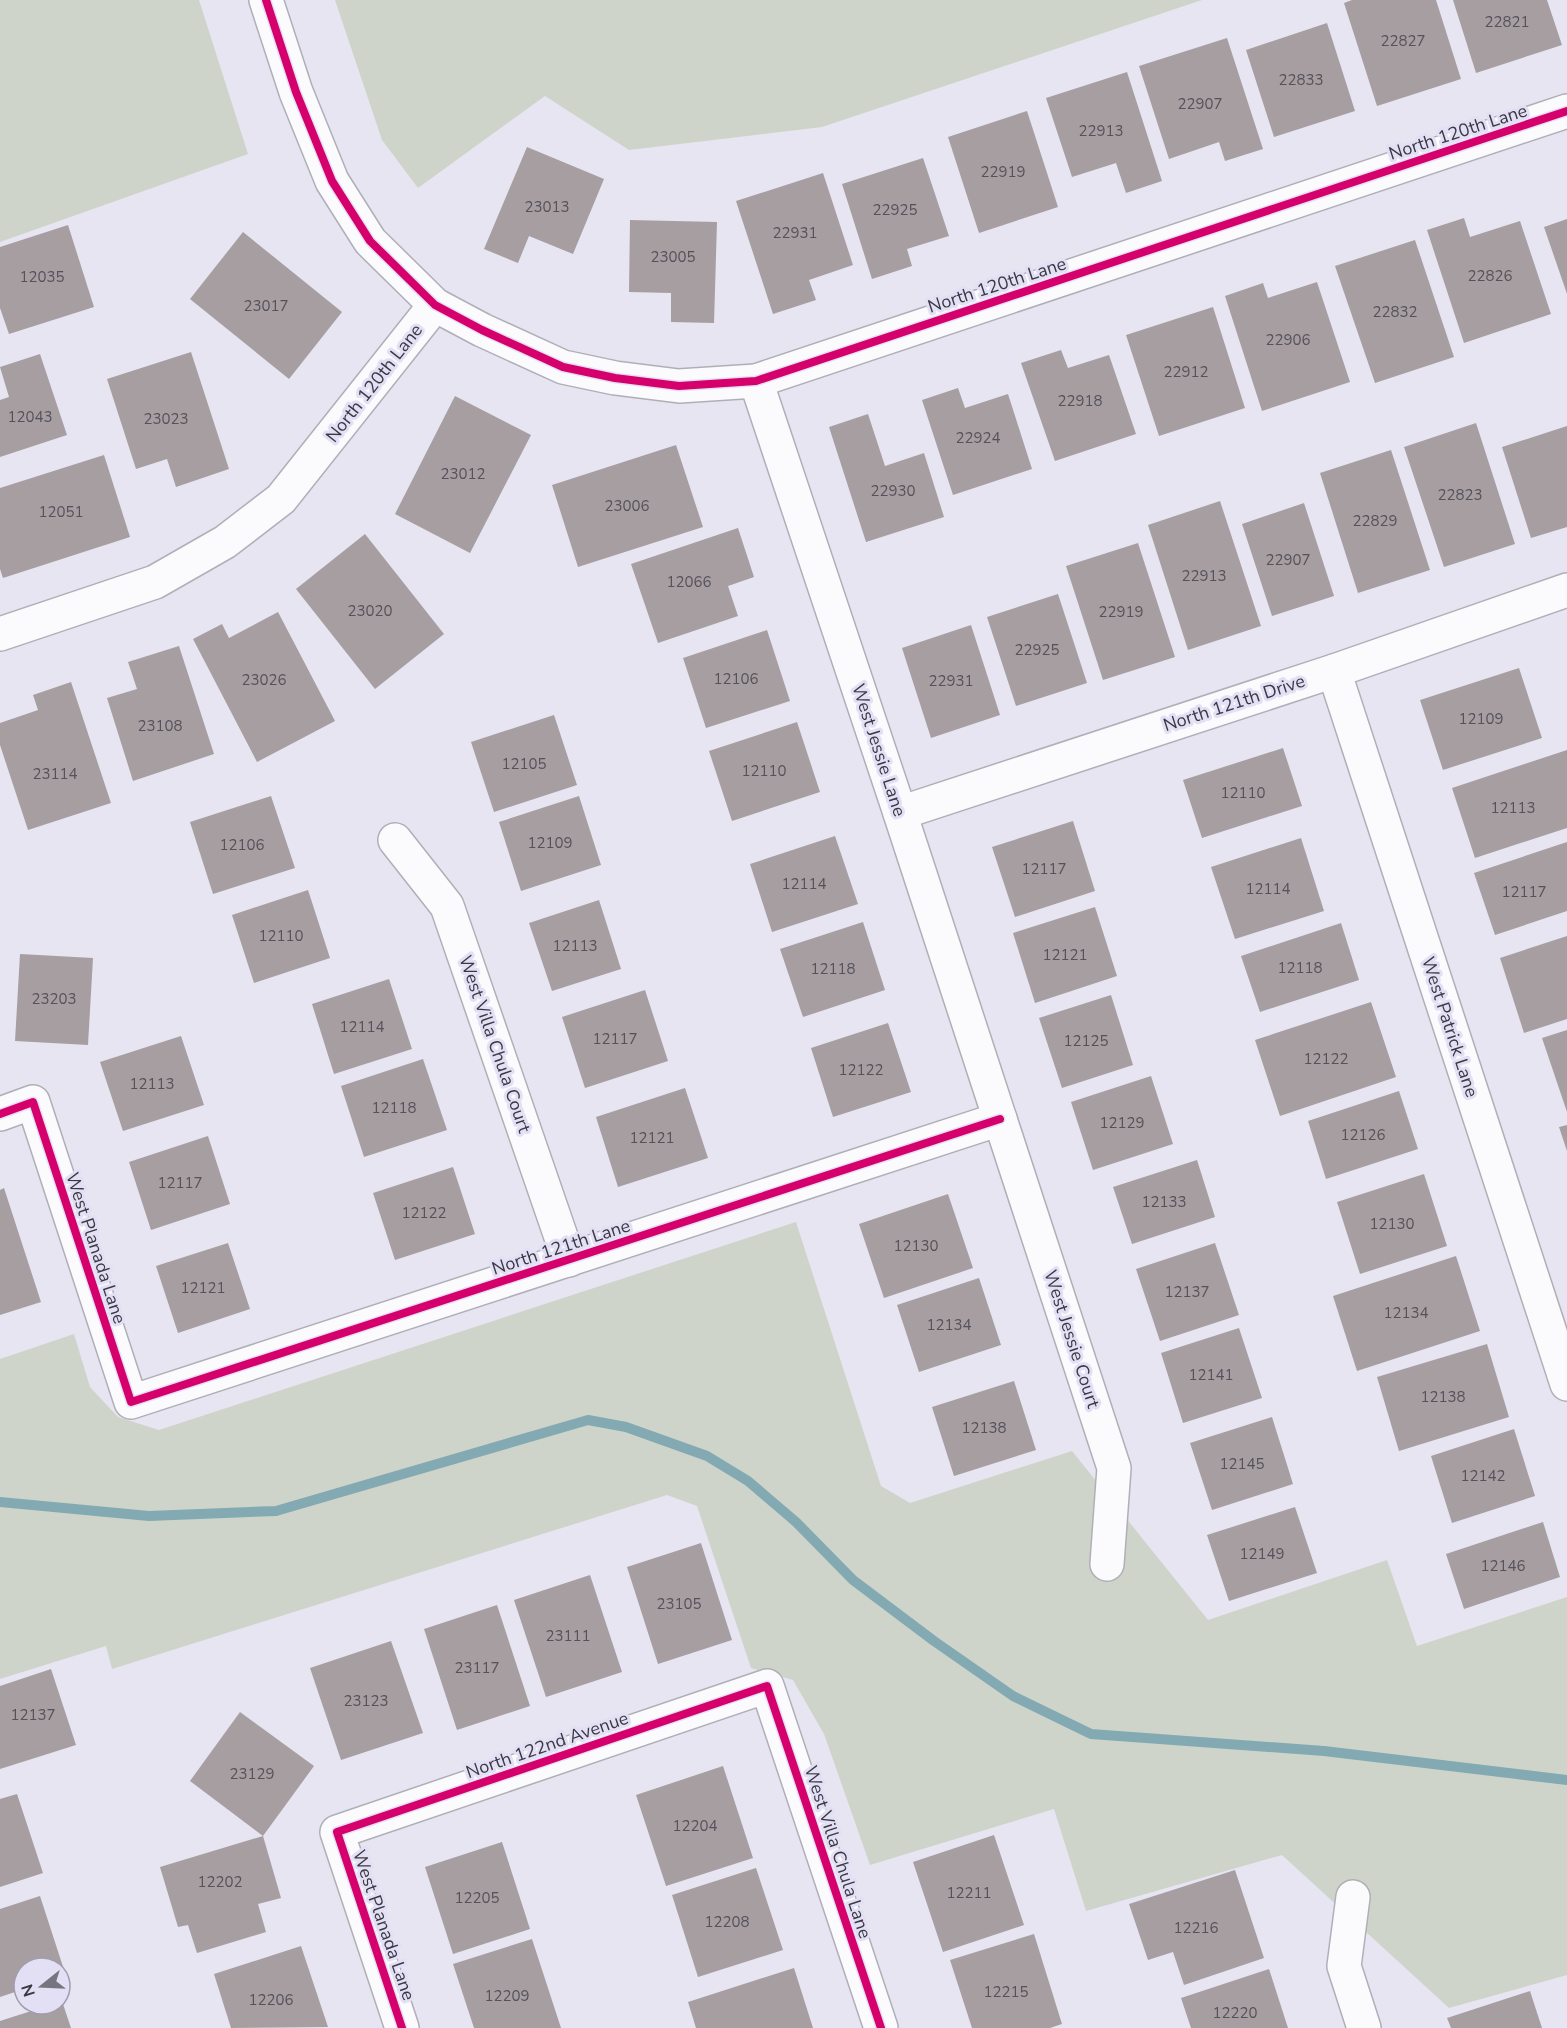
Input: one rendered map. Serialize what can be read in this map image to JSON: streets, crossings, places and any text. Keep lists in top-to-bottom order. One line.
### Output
{"streets":{"street":["North 120th Lane","North 121th Drive","West Jessie Lane","West Patrick Lane","West Villa Chula Court","North 121th Lane","West Planada Lane","West Jessie Court","North 122nd Avenue","West Villa Chula Lane"]},"crossings":[["North 120th Lane","West Jessie Lane"],["North 121th Drive","West Jessie Lane"],["North 121th Drive","West Patrick Lane"],["West Jessie Lane","North 121th Lane"],["West Jessie Lane","West Jessie Court"],["West Villa Chula Court","North 121th Lane"],["North 121th Lane","West Planada Lane"],["North 121th Lane","West Jessie Court"],["West Planada Lane","North 122nd Avenue"],["North 122nd Avenue","West Villa Chula Lane"]],"house_numbers":["22821","22827","22833","22907","22913","22919","23013","22925","22931","23005","22826","12035","23017","22832","22906","22912","22918","12043","23023","22924","23012","22930","22823","23006","12051","22829","22907","22913","12066","23020","22919","22925","12106","23026","22931","12109","23108","12105","12110","23114","12110","12113","12109","12106","12117","12114","12114","12117","12110","12113","12121","12118","12118","23203","12114","12117","12125","12122","12122","12113","12118","12129","12126","12121","12117","12133","12122","12130","12130","12121","12137","12134","12134","12141","12138","12138","12145","12142","12149","12146","23105","23111","23117","23123","12137","23129","12204","12202","12211","12205","12208","12216","12215","12209","12206","12220"],"north":"left"}
